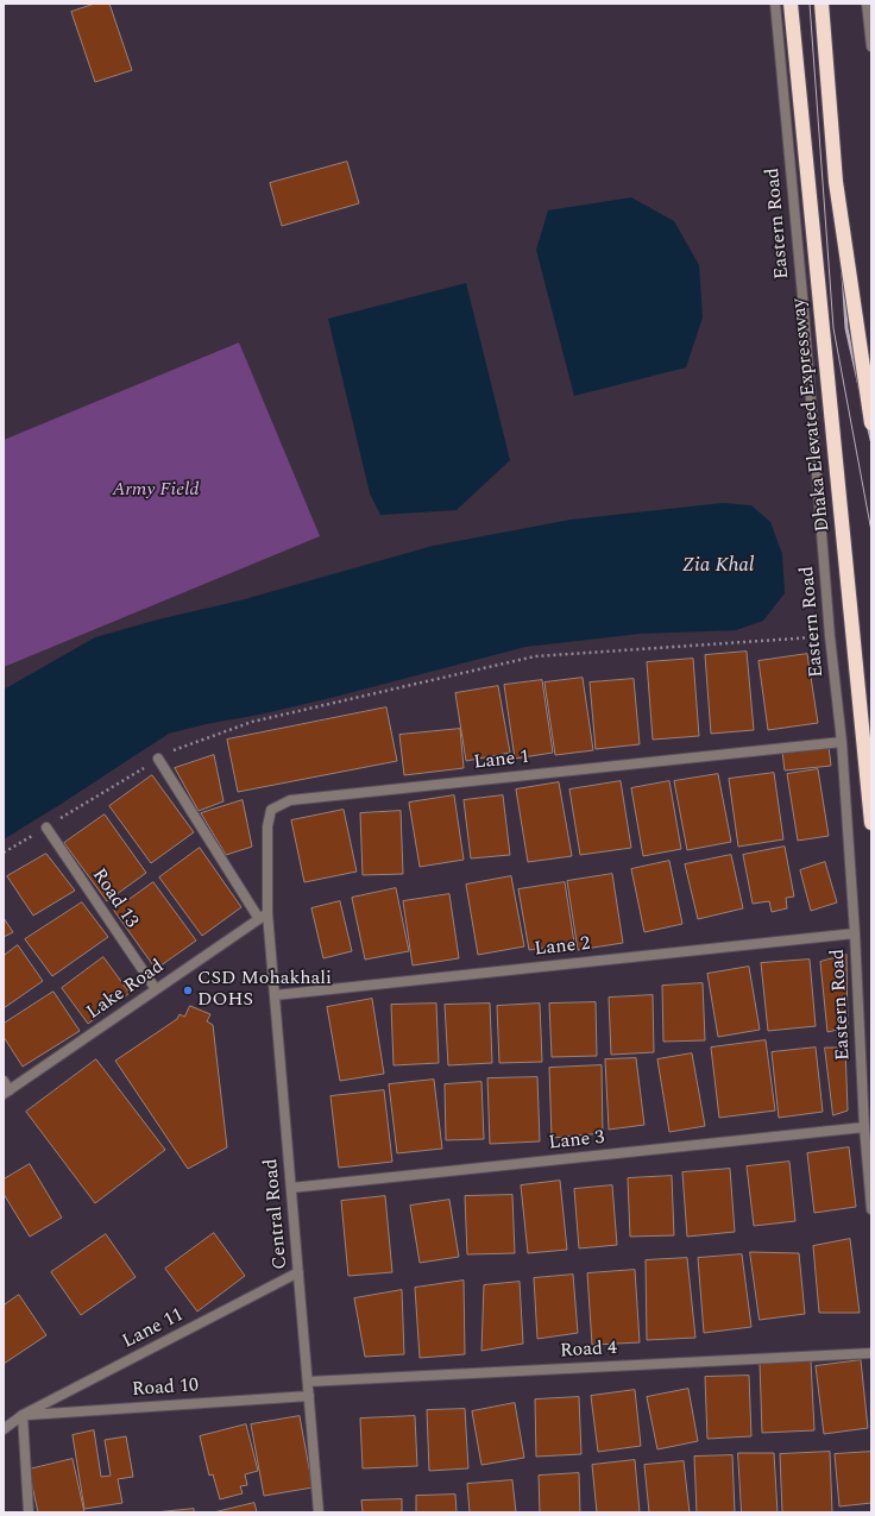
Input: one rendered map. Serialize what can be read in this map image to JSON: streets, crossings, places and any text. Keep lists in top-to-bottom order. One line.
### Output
{"streets":{"highway":["Dhaka Elevated Expressway"],"street":["Eastern Road","Lane 1","Road 13","Lane 2","Lake Road","Lane 3","Central Road","Lane 11","Road 4","Road 10"]},"crossings":[["Eastern Road","Lane 1"],["Eastern Road","Lane 2"],["Eastern Road","Lane 3"],["Lane 1","Lake Road"],["Lane 1","Central Road"],["Road 13","Lake Road"],["Lane 2","Central Road"],["Lake Road","Central Road"],["Lane 3","Central Road"],["Central Road","Lane 11"],["Central Road","Road 4"],["Central Road","Road 10"],["Lane 11","Road 10"]],"water":["Zia Khal"],"parks":["Army Field"],"places":["CSD Mohakhali DOHS"]}
